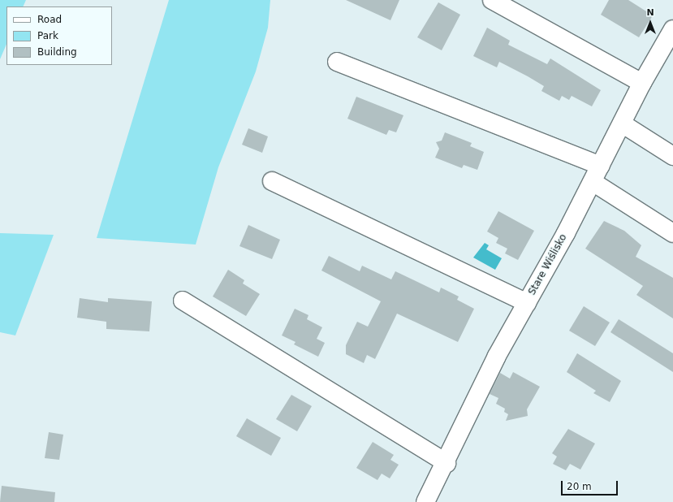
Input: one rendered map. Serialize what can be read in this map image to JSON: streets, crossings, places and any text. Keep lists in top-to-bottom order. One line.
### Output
{"streets":{"street":["Stare Wiślisko"]},"legend":["Road","Park","Building"],"scale_bar":"20 m","north":"top"}
